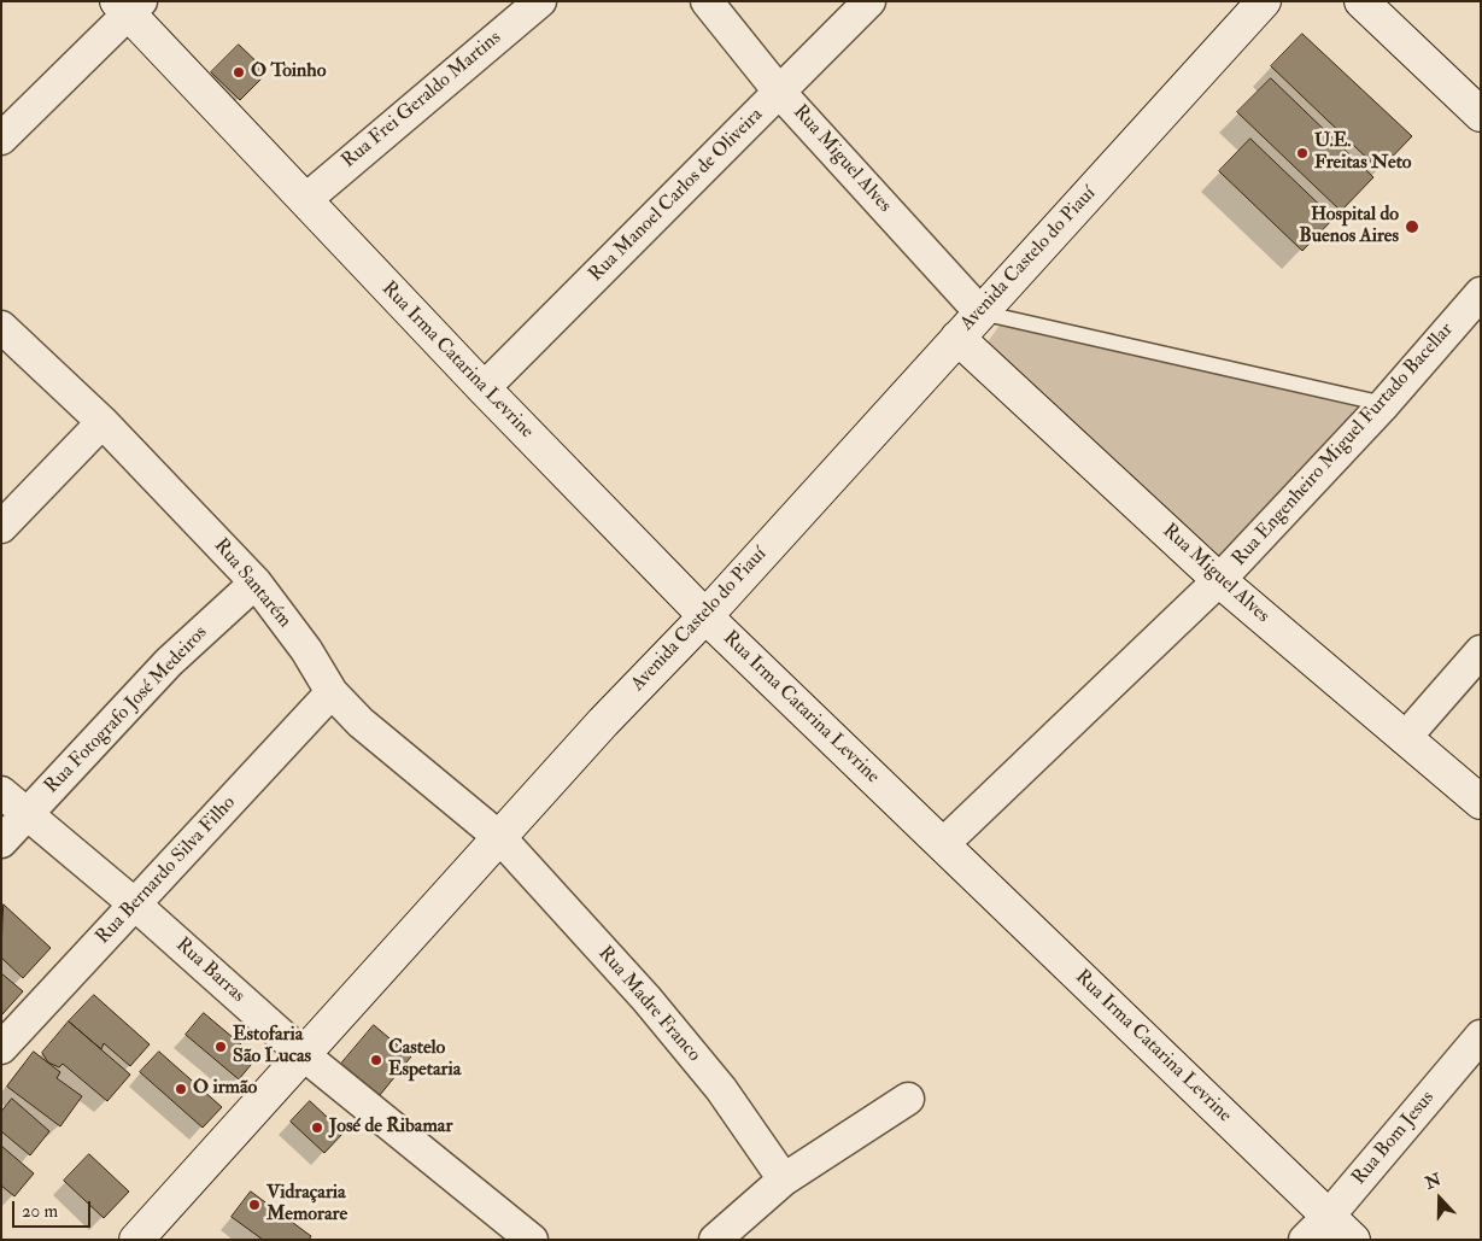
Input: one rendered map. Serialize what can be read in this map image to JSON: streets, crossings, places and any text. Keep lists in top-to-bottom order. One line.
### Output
{"streets":{"street":["Rua Frei Geraldo Martins","Rua Miguel Alves","Rua Manoel Carlos de Oliveira","Avenida Castelo do Piauí","Rua Irma Catarina Levrine","Rua Engenheiro Miguel Furtado Bacellar","Rua Santarém","Rua Fotografo José Medeiros","Rua Bernardo Silva Filho","Rua Barras","Rua Madre Franco","Rua Bom Jesus"]},"crossings":[["Rua Frei Geraldo Martins","Rua Irma Catarina Levrine"],["Rua Miguel Alves","Rua Manoel Carlos de Oliveira"],["Rua Miguel Alves","Avenida Castelo do Piauí"],["Rua Miguel Alves","Rua Engenheiro Miguel Furtado Bacellar"],["Rua Manoel Carlos de Oliveira","Rua Irma Catarina Levrine"],["Avenida Castelo do Piauí","Rua Irma Catarina Levrine"],["Avenida Castelo do Piauí","Rua Santarém"],["Avenida Castelo do Piauí","Rua Barras"],["Avenida Castelo do Piauí","Rua Madre Franco"],["Rua Irma Catarina Levrine","Rua Engenheiro Miguel Furtado Bacellar"],["Rua Irma Catarina Levrine","Rua Bom Jesus"],["Rua Santarém","Rua Fotografo José Medeiros"],["Rua Santarém","Rua Bernardo Silva Filho"],["Rua Santarém","Rua Madre Franco"],["Rua Fotografo José Medeiros","Rua Barras"],["Rua Bernardo Silva Filho","Rua Barras"]],"places":["O Toinho","U.E. Freitas Neto","Hospital do Buenos Aires","Estofaria São Lucas","Castelo Espetaria","O irmão","José de Ribamar","Vidraçaria Memorare"],"scale_bar":"20 m","north":"top"}
